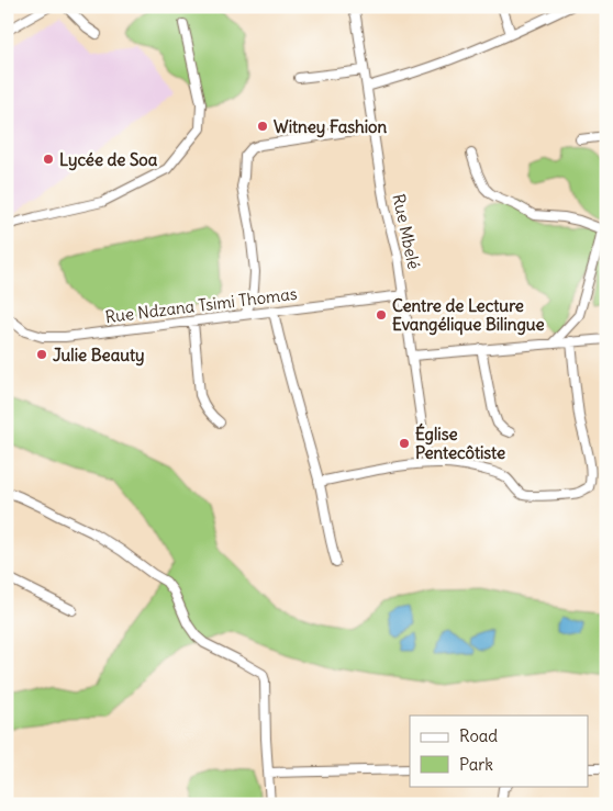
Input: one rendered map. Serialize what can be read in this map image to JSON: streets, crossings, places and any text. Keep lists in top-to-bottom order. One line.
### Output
{"streets":{"street":["Rue Mbelé","Rue Ndzana Tsimi Thomas"]},"crossings":[["Rue Mbelé","Rue Ndzana Tsimi Thomas"]],"places":["Witney Fashion","Lycée de Soa","Centre de Lecture Evangélique Bilingue","Julie Beauty","Église Pentecôtiste"],"legend":["Road","Park"]}
